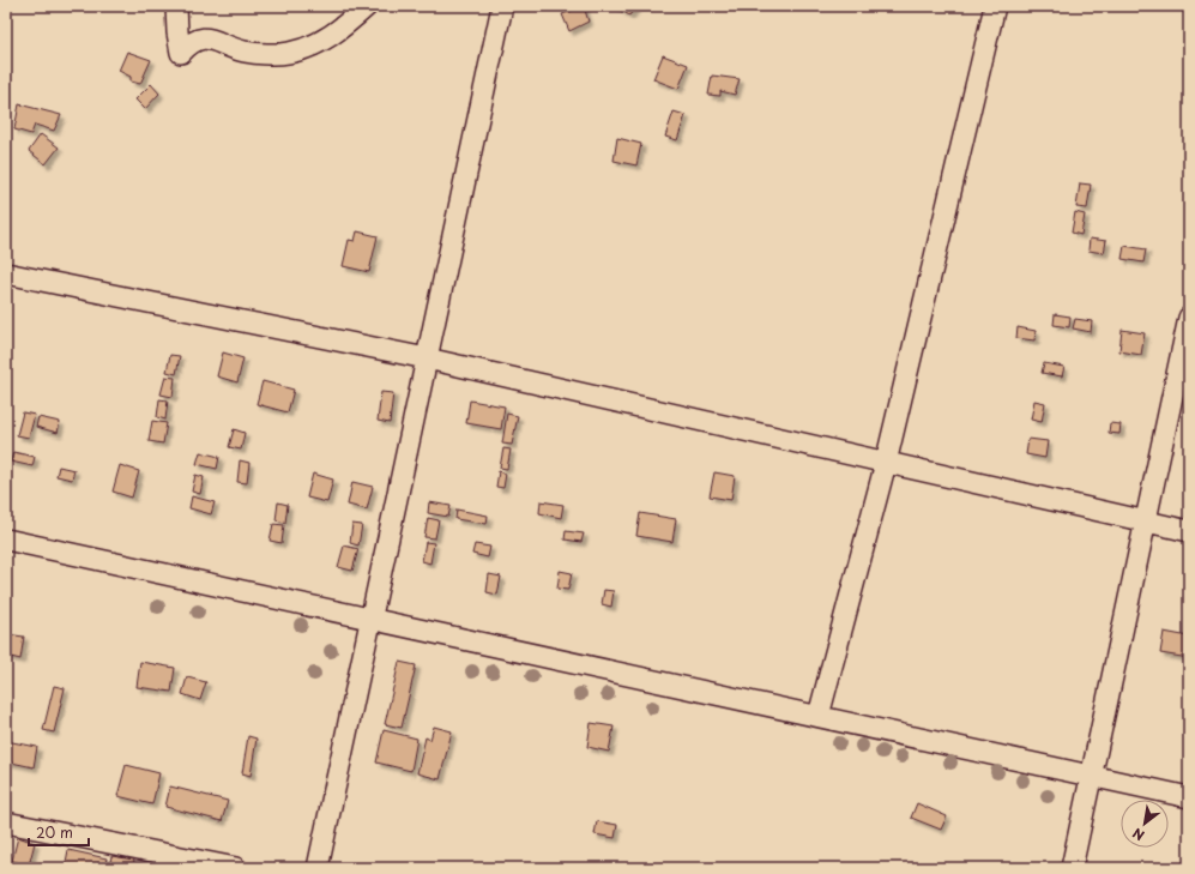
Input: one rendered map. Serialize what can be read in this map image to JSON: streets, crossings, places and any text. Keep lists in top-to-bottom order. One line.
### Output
{"scale_bar":"20 m","north":"bottom left"}
